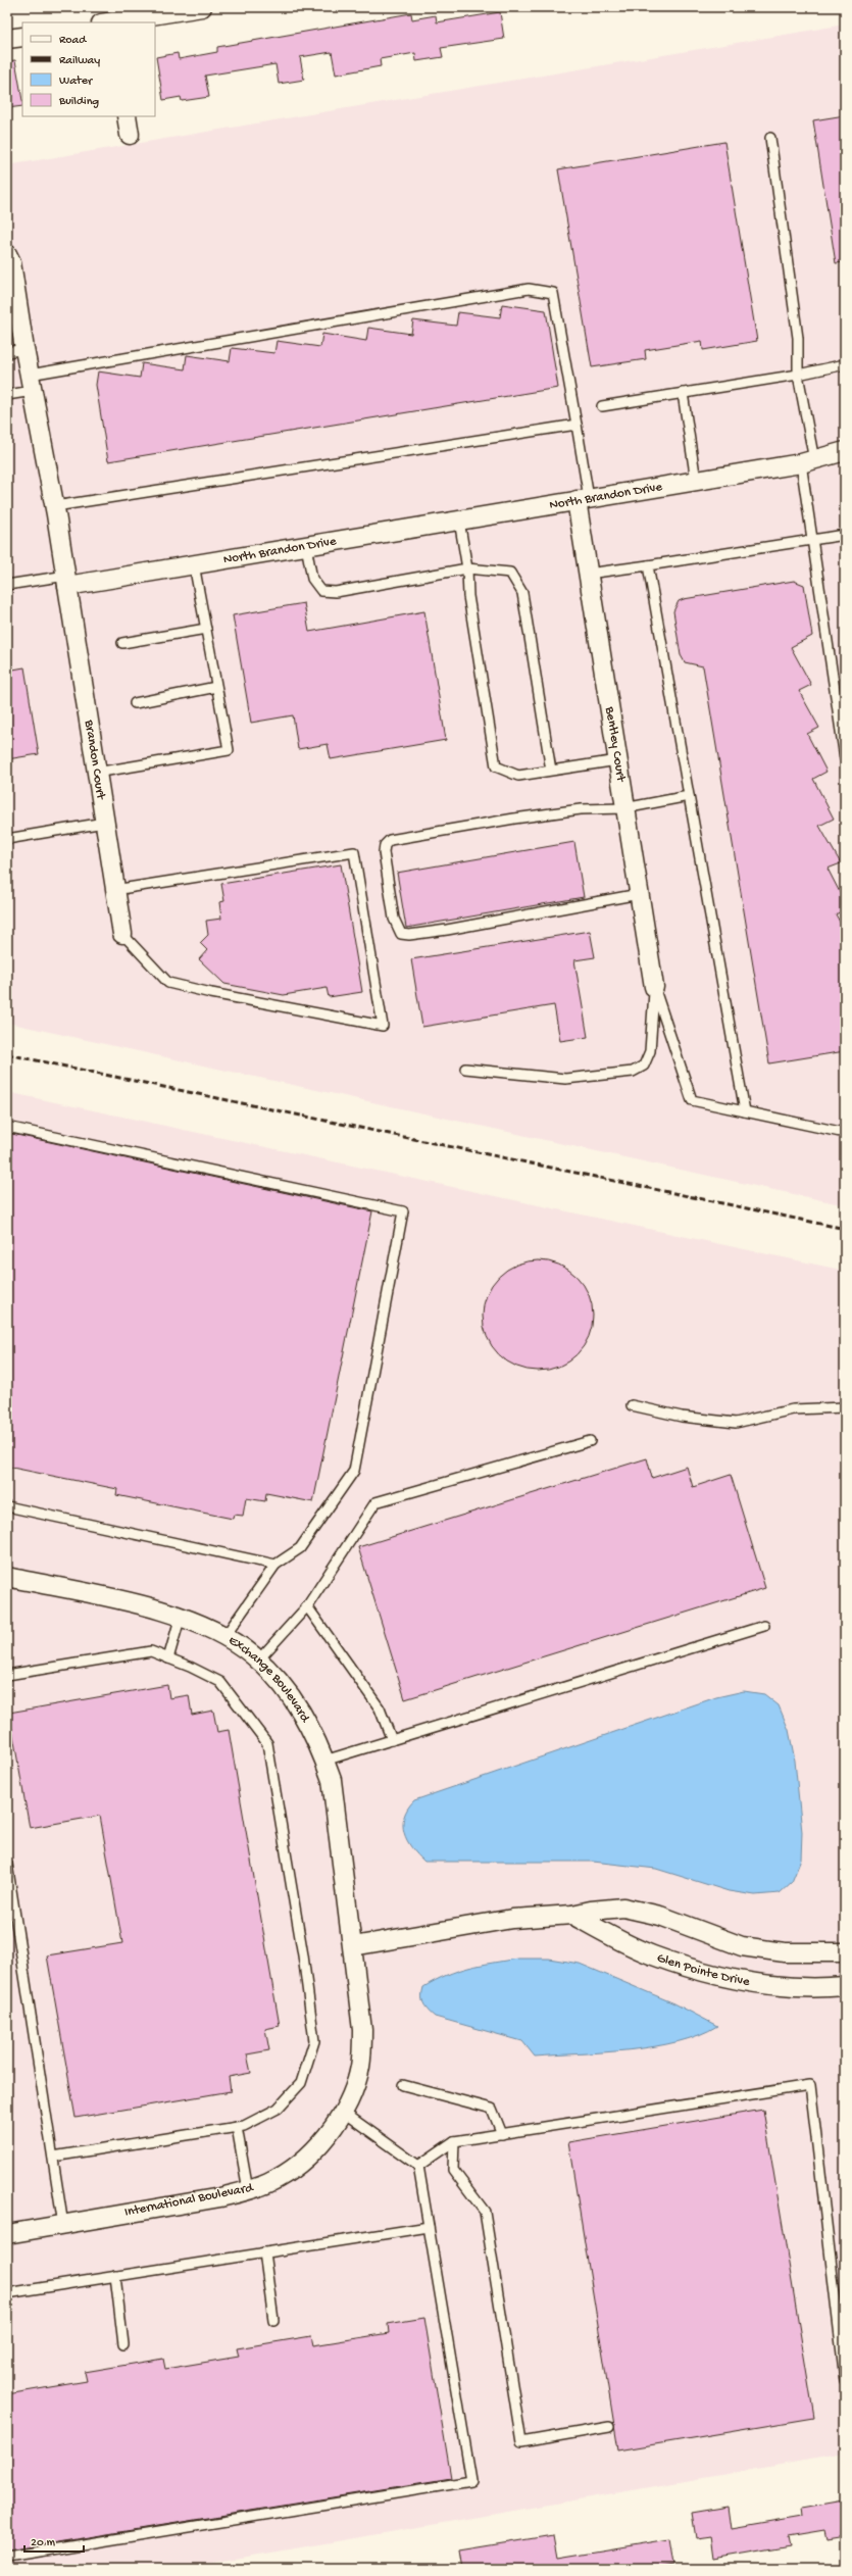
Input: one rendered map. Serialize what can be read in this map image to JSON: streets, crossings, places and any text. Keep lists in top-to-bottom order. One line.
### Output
{"streets":{"street":["North Brandon Drive","Bentley Court","Brandon Court","Exchange Boulevard","Glen Pointe Drive","International Boulevard"]},"crossings":[["North Brandon Drive","Bentley Court"],["North Brandon Drive","Brandon Court"],["Exchange Boulevard","International Boulevard"]],"legend":["Road","Railway","Water","Building"],"scale_bar":"20 m"}
